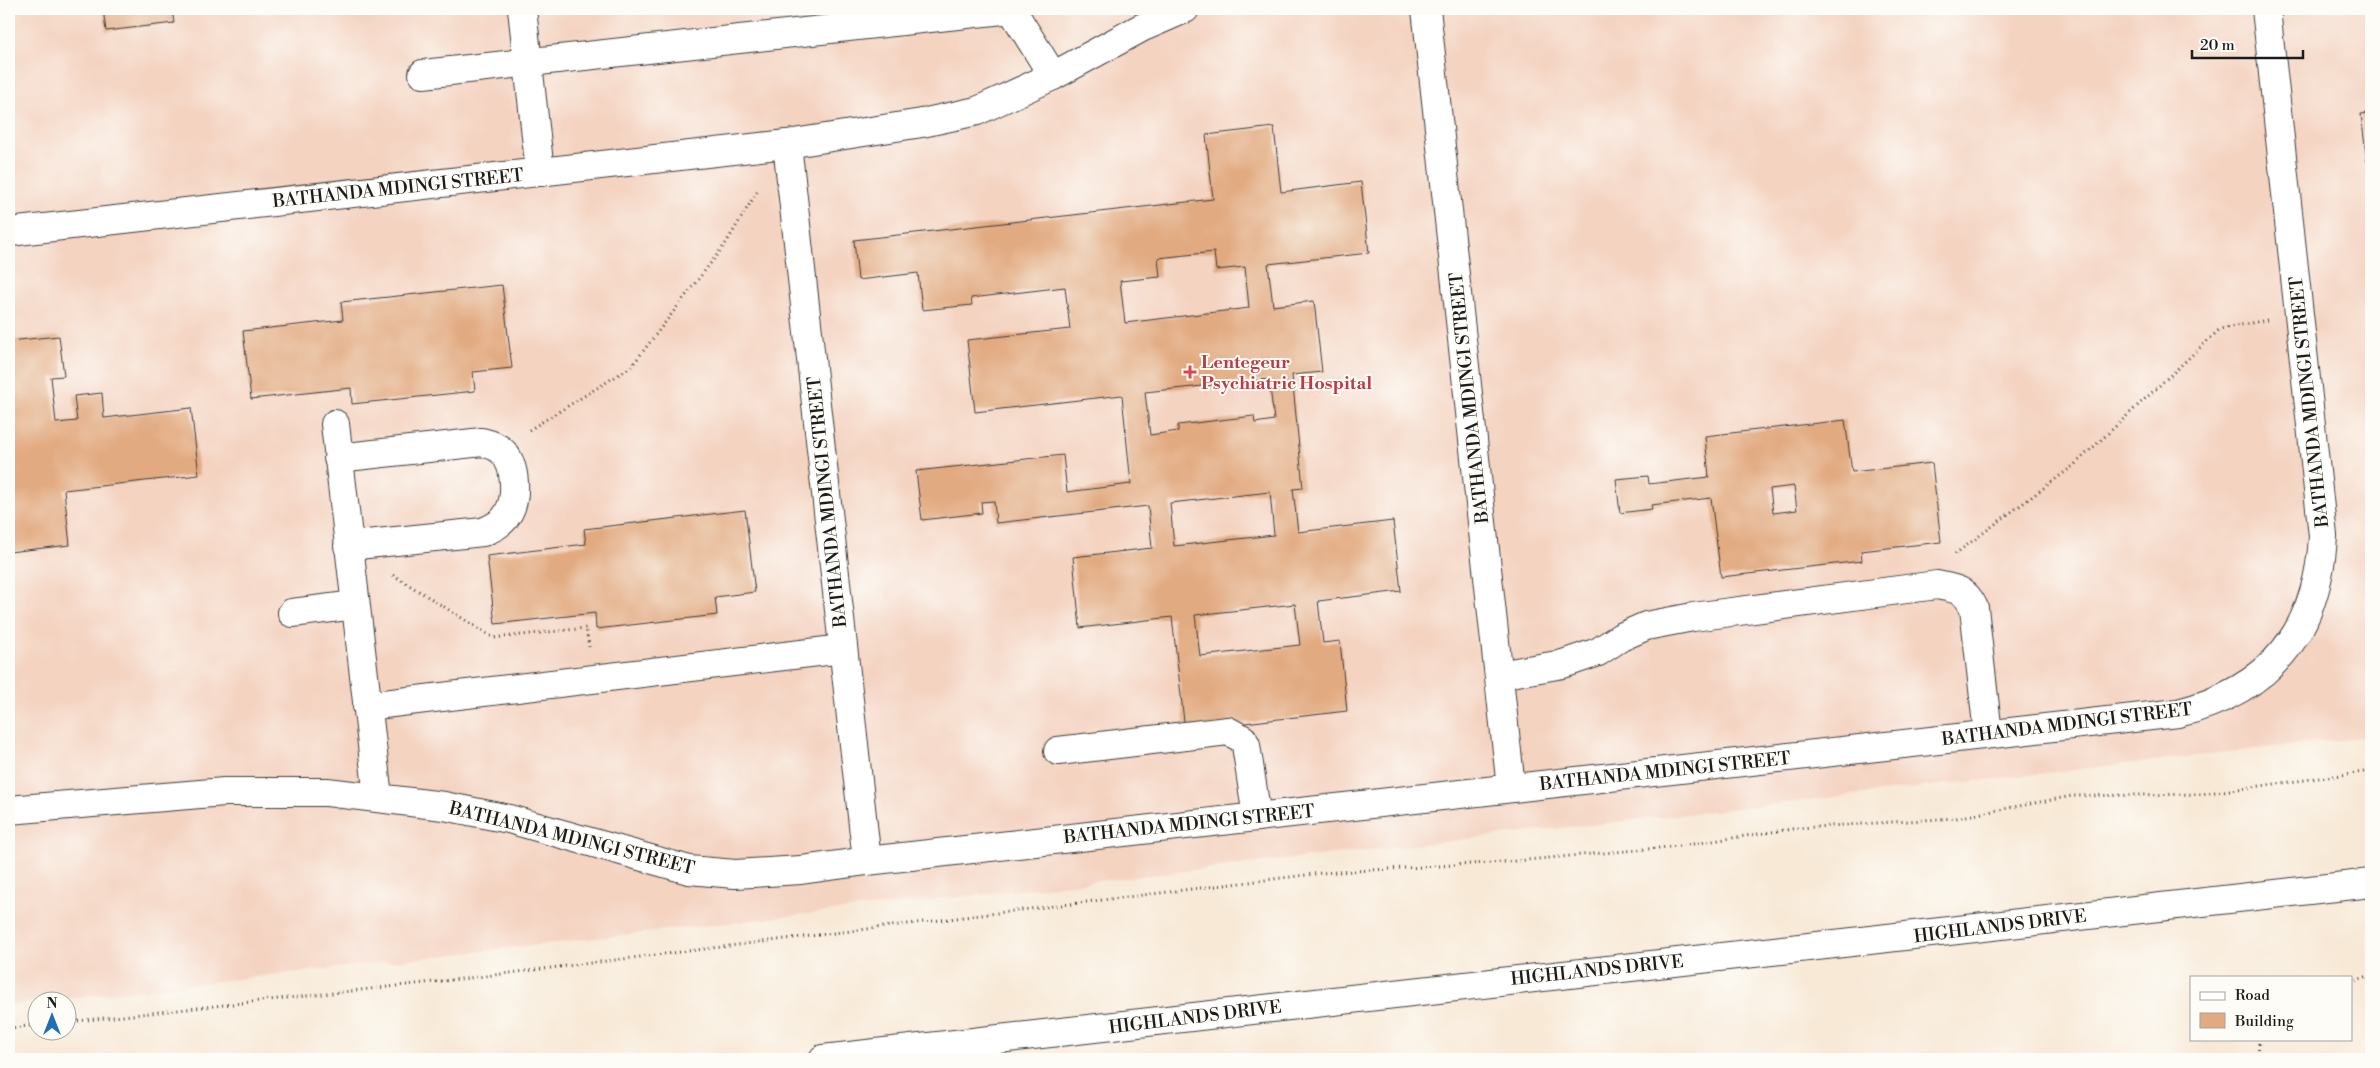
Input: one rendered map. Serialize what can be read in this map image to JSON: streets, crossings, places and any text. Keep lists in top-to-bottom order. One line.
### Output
{"streets":{"street":["BATHANDA MDINGI STREET","HIGHLANDS DRIVE"]},"places":{"health":["Lentegeur Psychiatric Hospital"]},"legend":["Road","Building"],"scale_bar":"20 m","north":"top"}
